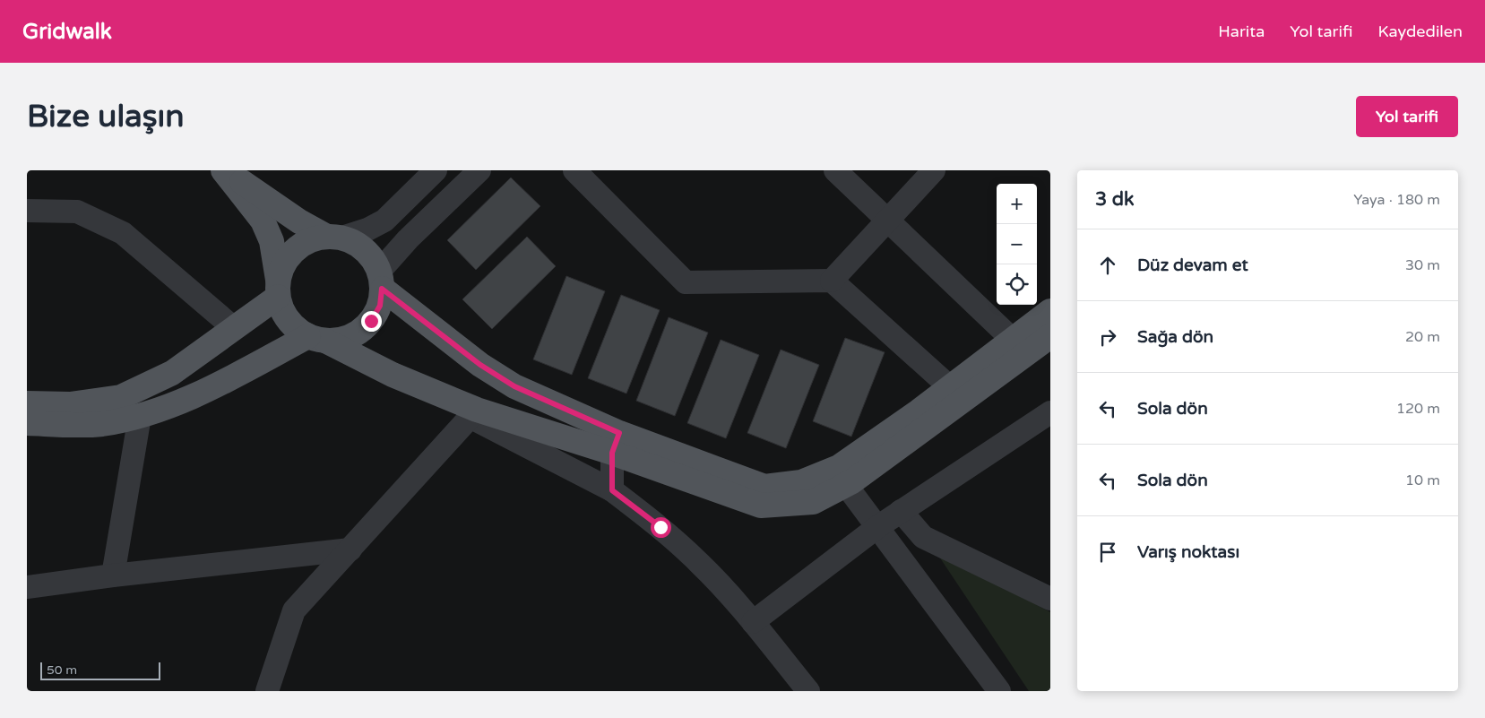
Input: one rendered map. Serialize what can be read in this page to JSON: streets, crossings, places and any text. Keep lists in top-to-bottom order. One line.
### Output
{"scale_bar":"50 m","page":{"header":"Gridwalk","nav":["Harita","Yol tarifi","Kaydedilen"],"buttons":"Yol tarifi","title":"Bize ulaşın","heading":["3 dk","Yaya · 180 m"],"map_buttons":["+","−"],"list":[["Düz devam et","30 m"],["Sağa dön","20 m"],["Sola dön","120 m"],["Sola dön","10 m"],"Varış noktası"],"scale":"50 m"}}
